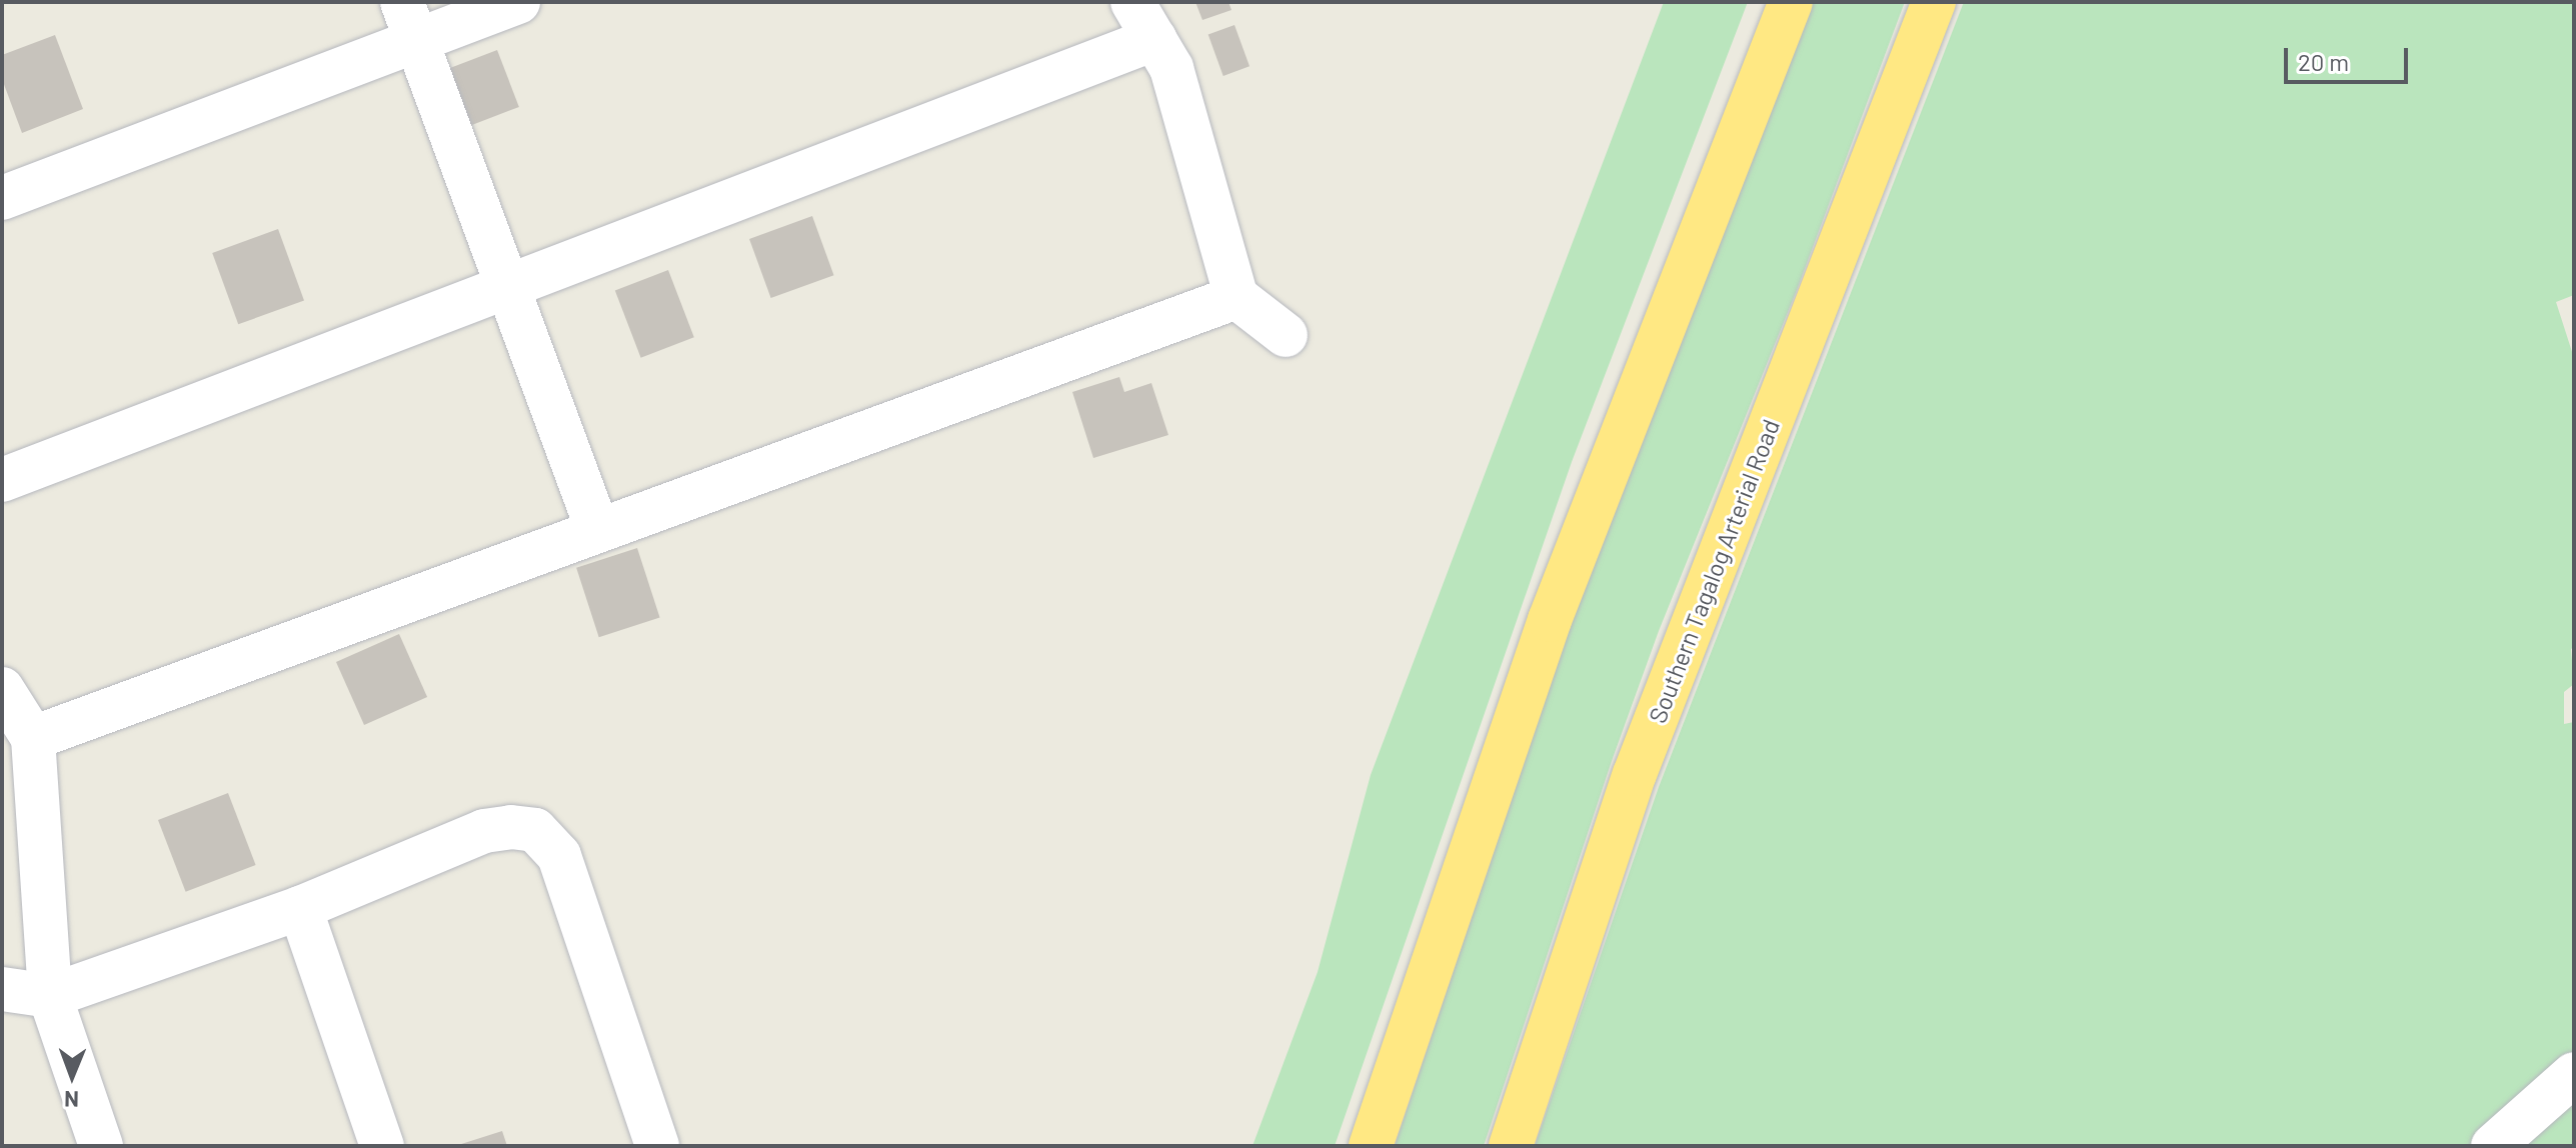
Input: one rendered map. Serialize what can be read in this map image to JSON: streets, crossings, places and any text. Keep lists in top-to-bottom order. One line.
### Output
{"streets":{"highway":["Southern Tagalog Arterial Road"]},"scale_bar":"20 m","north":"bottom"}
